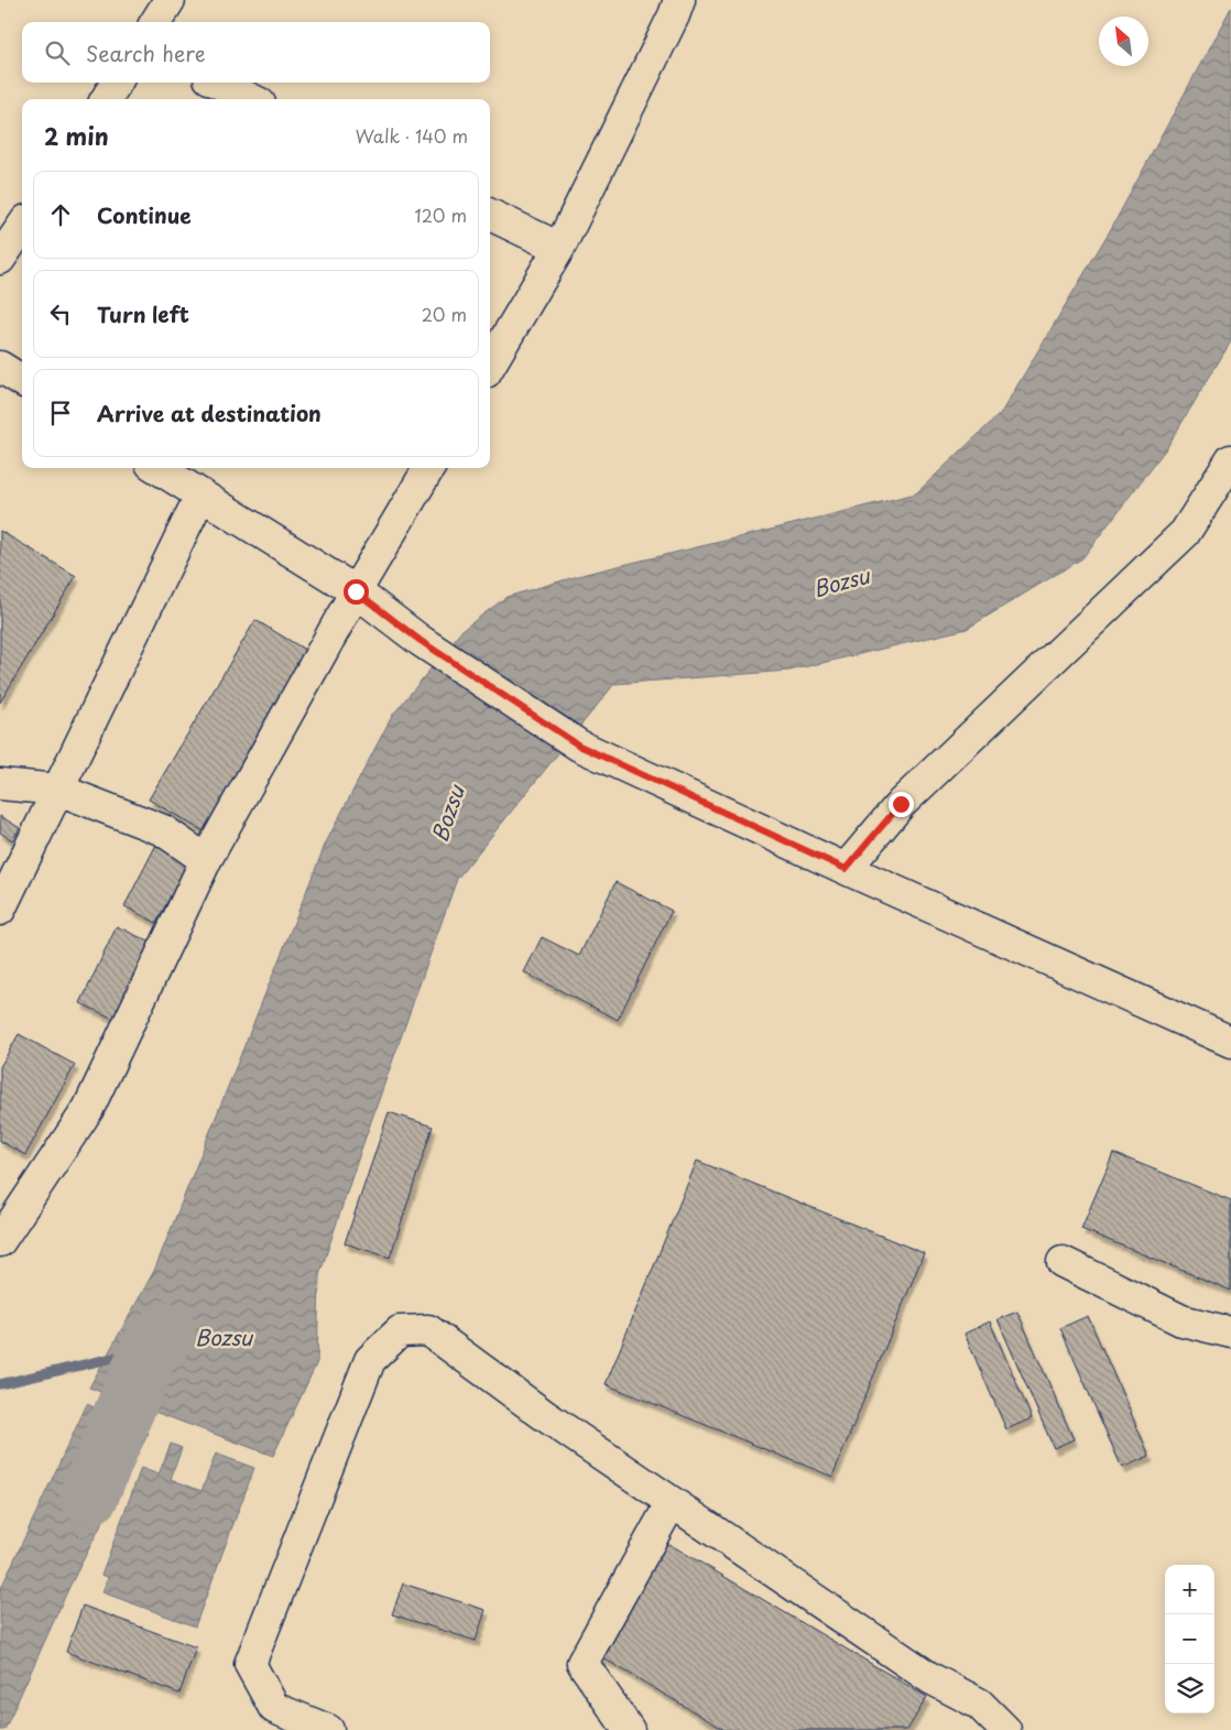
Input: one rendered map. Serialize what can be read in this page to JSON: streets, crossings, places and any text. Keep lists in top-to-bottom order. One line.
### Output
{"water":["Bozsu"],"north":"top left","page":{"search":"Search here","heading":["2 min","Walk · 140 m"],"list":[["Continue","120 m"],["Turn left","20 m"],"Arrive at destination"],"map_buttons":["+","−"]}}
